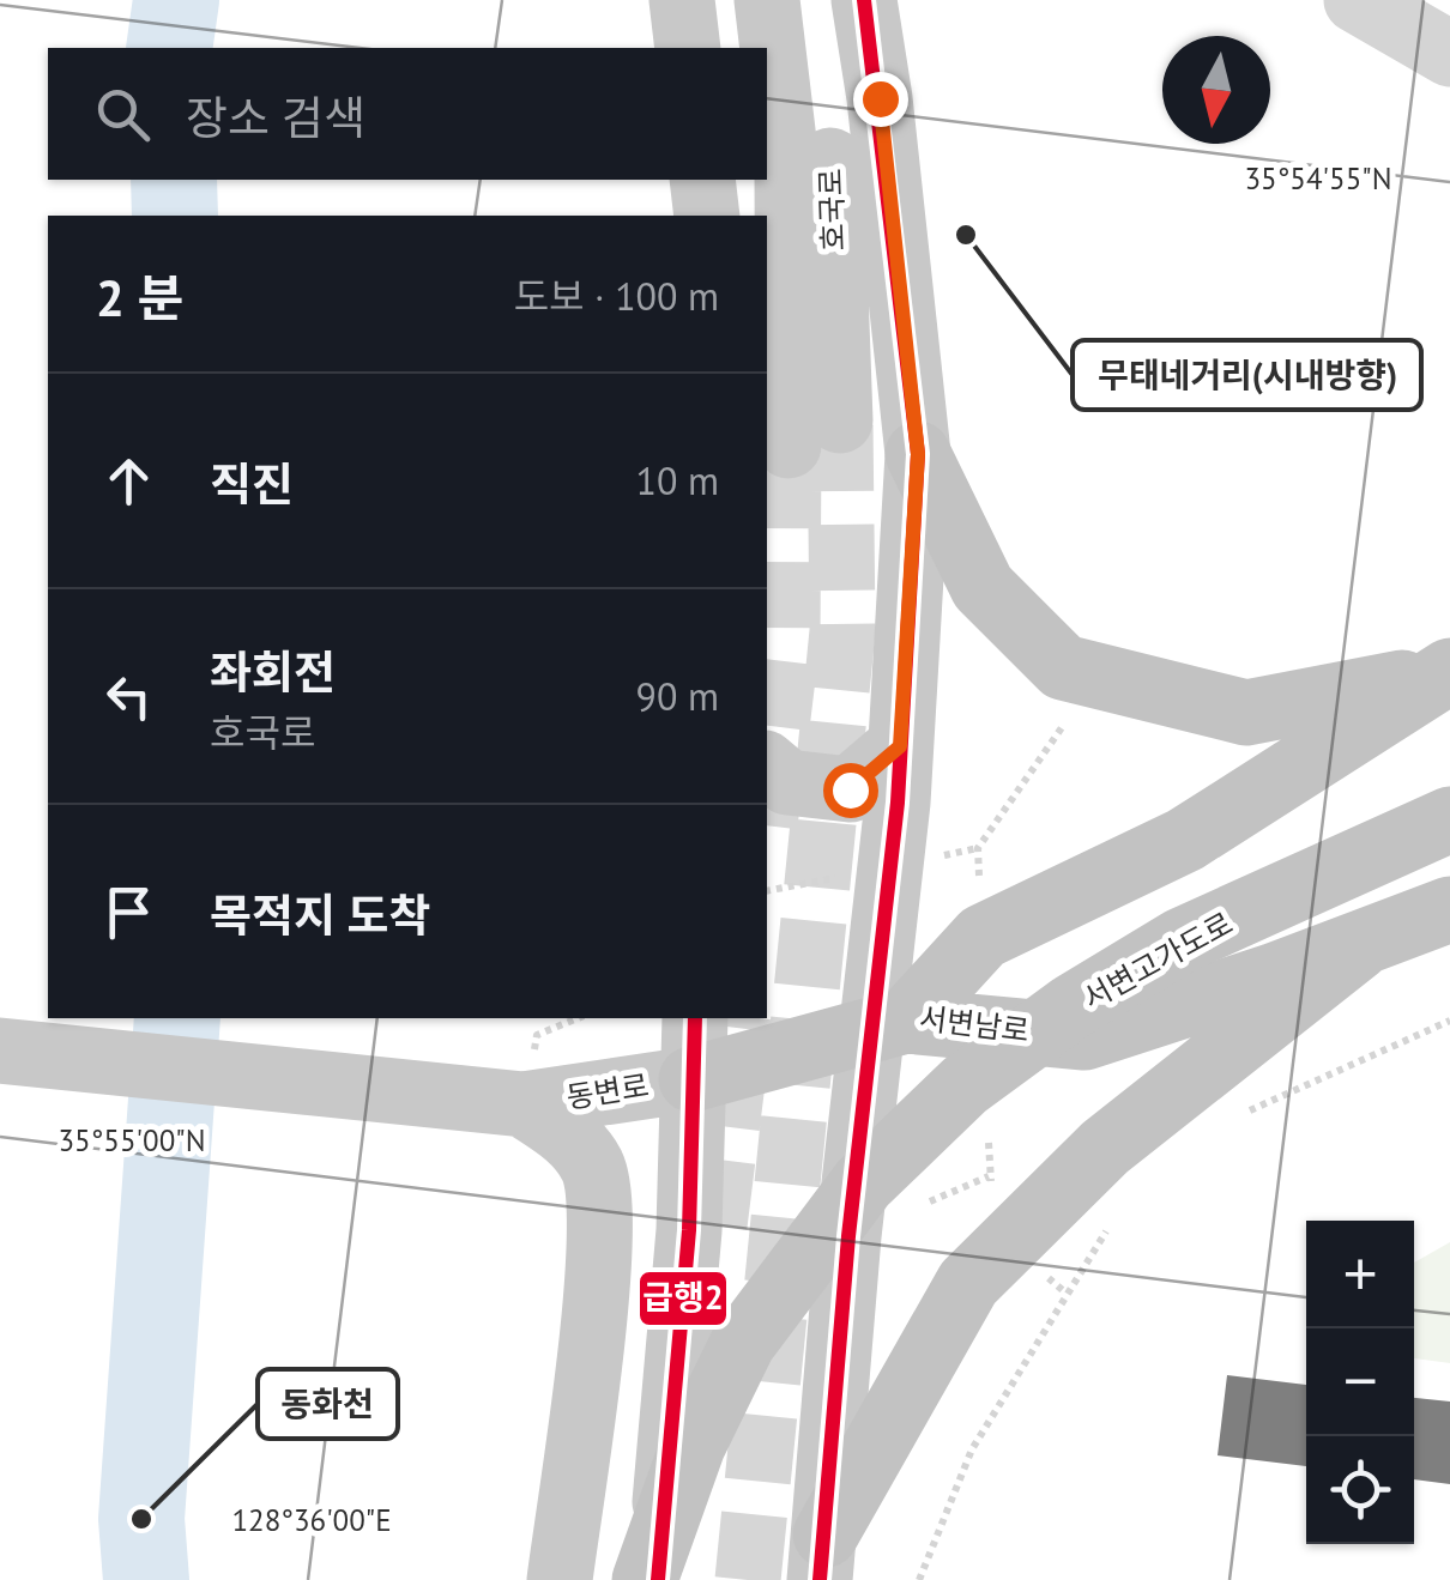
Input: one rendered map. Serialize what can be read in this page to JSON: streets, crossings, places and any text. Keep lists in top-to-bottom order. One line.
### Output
{"streets":{"highway":["서변고가도로","서변남로"],"main road":["호국로","동변로"]},"crossings":[["호국로","서변남로"]],"places":["무태네거리(시내방향)","동화천"],"lines":["transit line 급행2"],"north":"bottom","page":{"search":"장소 검색","heading":["2 분","도보 · 100 m"],"list":[["직진","10 m"],["좌회전","호국로","90 m"],"목적지 도착"],"map_buttons":["+","−"]},"coordinates":["35°54'55\"N","35°55'00\"N","128°36'00\"E"]}
